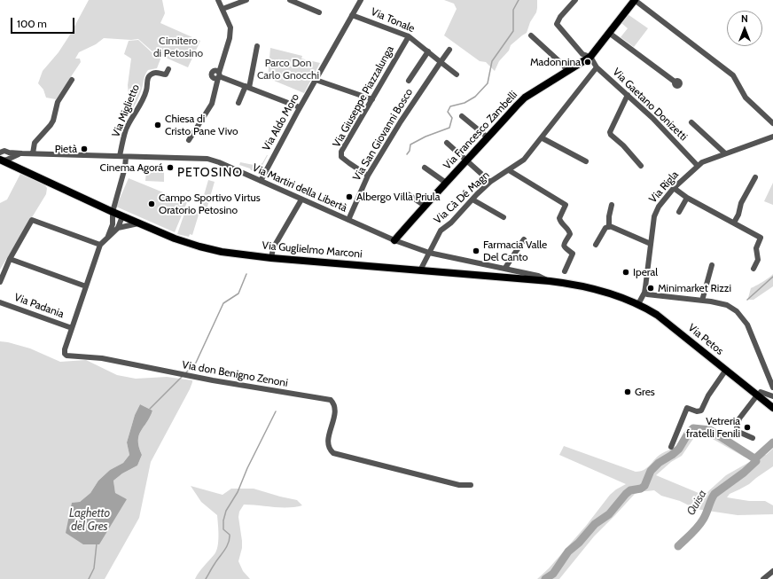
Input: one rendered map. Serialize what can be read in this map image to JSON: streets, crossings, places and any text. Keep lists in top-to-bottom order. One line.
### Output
{"streets":{"main road":["Via Francesco Zambelli","Via Guglielmo Marconi","Via Petos"],"street":["Via Tonale","Via Giuseppe Piazzalunga","Via Gaetano Donizetti","Via Miglietto","Via Aldo Moro","Via San Giovanni Bosco","Via Rigla","Via Martiri della Libertà","Via Cà Dé Magn","Via Padania","Via don Benigno Zenoni"]},"crossings":[["Via Tonale","Via Giuseppe Piazzalunga"],["Via Tonale","Via Aldo Moro"],["Via Tonale","Via San Giovanni Bosco"],["Via Giuseppe Piazzalunga","Via San Giovanni Bosco"],["Via Gaetano Donizetti","Via Francesco Zambelli"],["Via Gaetano Donizetti","Via Rigla"],["Via Gaetano Donizetti","Via Cà Dé Magn"],["Via Miglietto","Via Martiri della Libertà"],["Via Miglietto","Via don Benigno Zenoni"],["Via Aldo Moro","Via Martiri della Libertà"],["Via Francesco Zambelli","Via Martiri della Libertà"],["Via San Giovanni Bosco","Via Martiri della Libertà"],["Via Rigla","Via Guglielmo Marconi"],["Via Rigla","Via Petos"],["Via Martiri della Libertà","Via Cà Dé Magn"],["Via Martiri della Libertà","Via Guglielmo Marconi"],["Via Martiri della Libertà","Via don Benigno Zenoni"],["Via Cà Dé Magn","Via Guglielmo Marconi"],["Via Guglielmo Marconi","Via Petos"],["Via Guglielmo Marconi","Via don Benigno Zenoni"],["Via Padania","Via don Benigno Zenoni"]],"districts":["PETOSINO"],"water":["Quisa","Laghetto del Gres"],"parks":["Cimitero di Petosino","Parco Don Carlo Gnocchi"],"places":["Madonnina","Chiesa di Cristo Pane Vivo","Pietà","Cinema Agorá","Albergo Villa Priula","Campo Sportivo Virtus Oratorio Petosino","Farmacia Valle Del Canto","Iperal","Minimarket Rizzi","Gres","Vetreria fratelli Fenili"],"scale_bar":"100 m","north":"top"}
